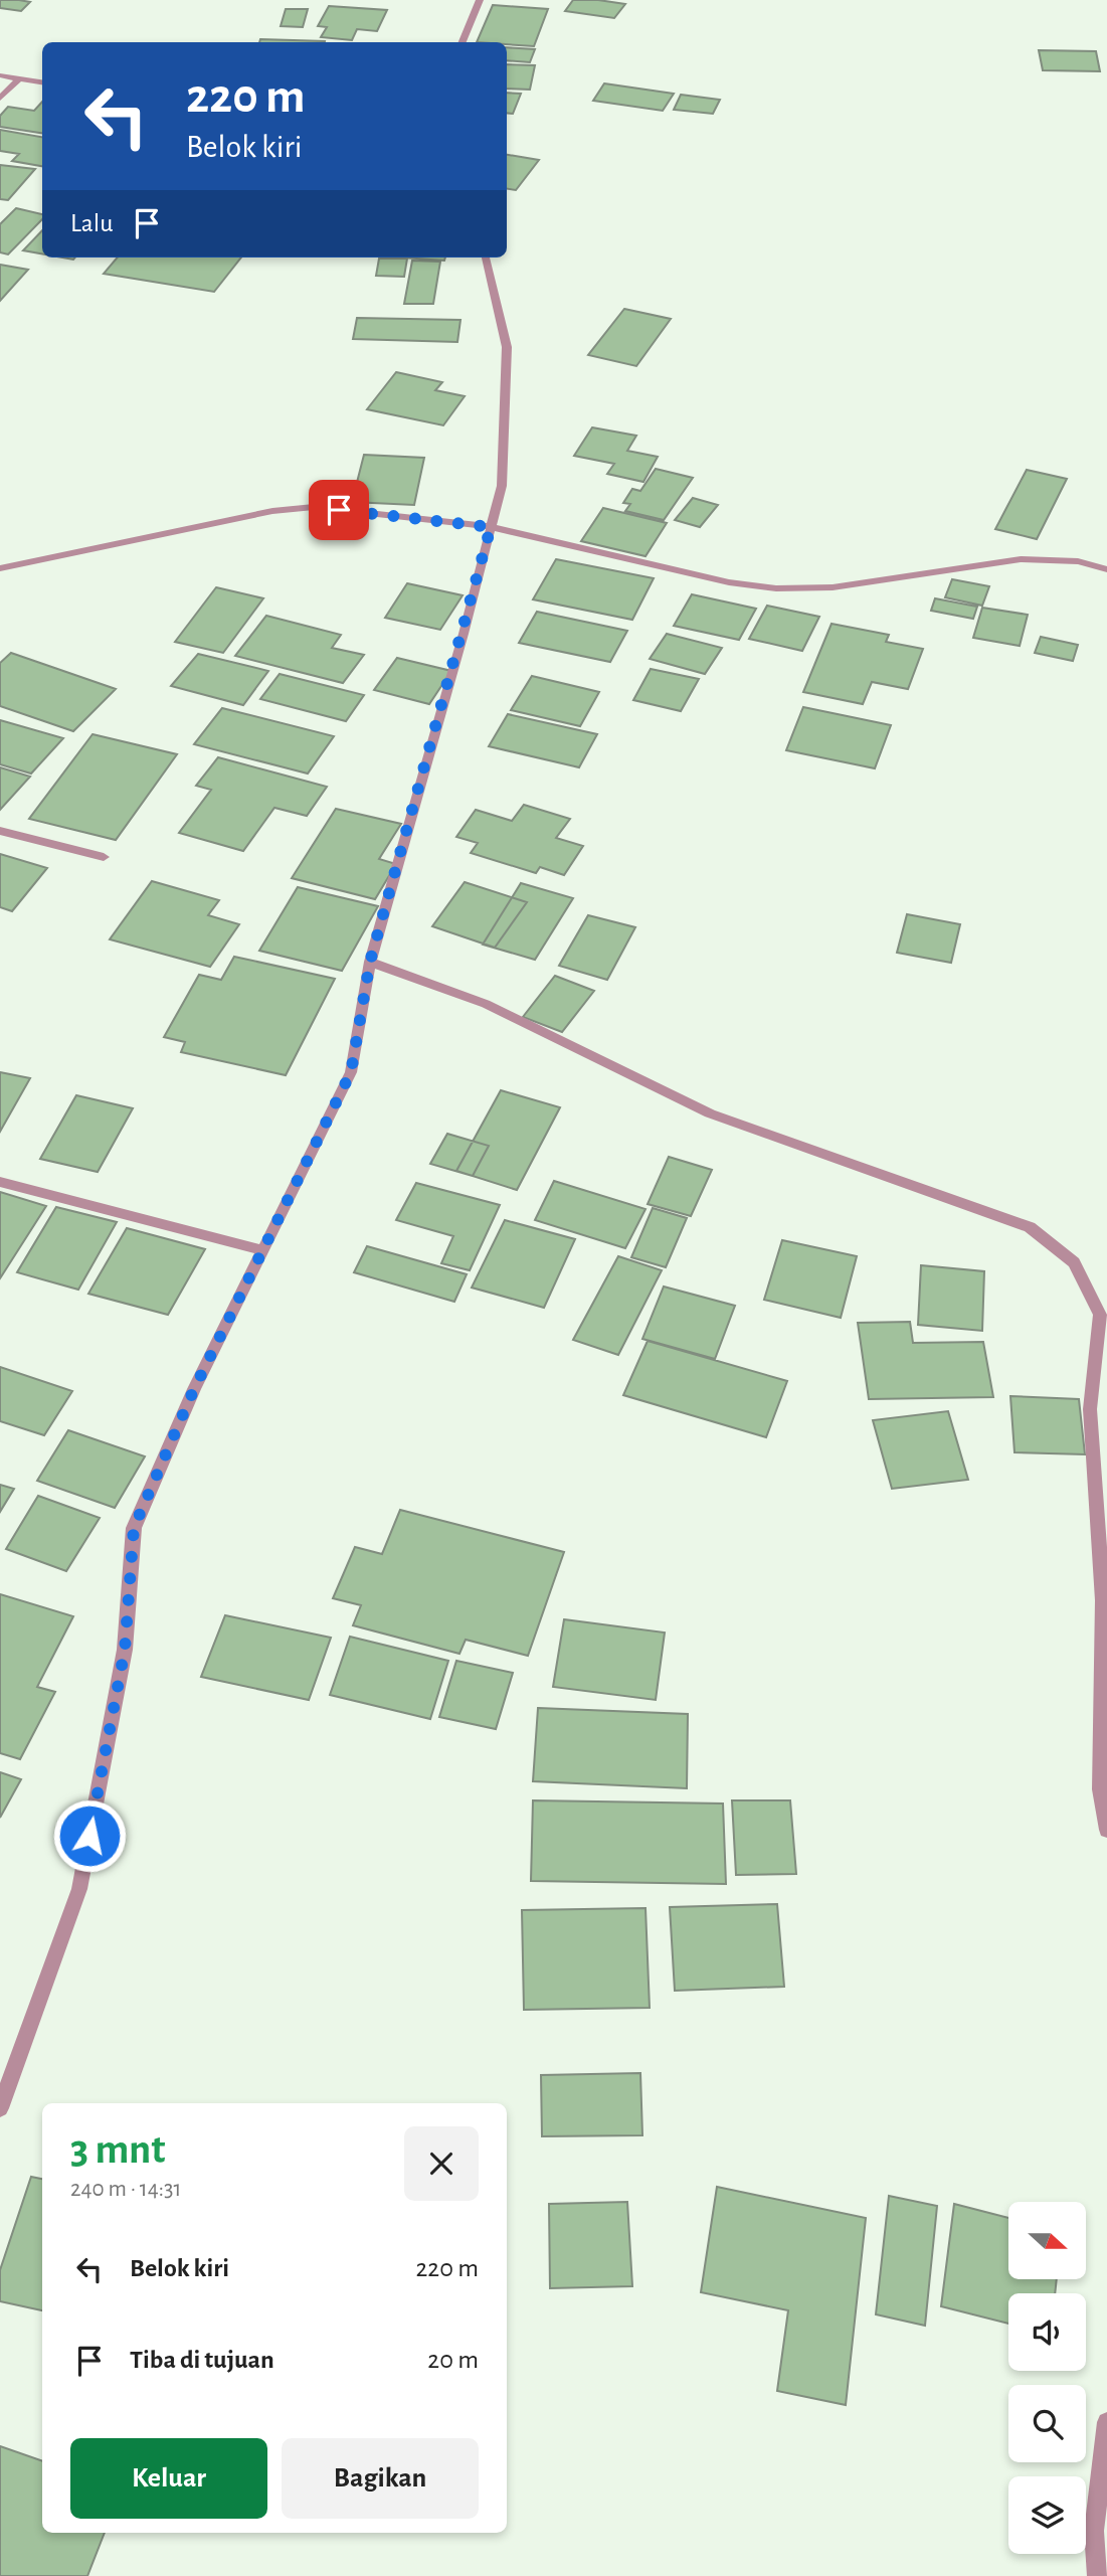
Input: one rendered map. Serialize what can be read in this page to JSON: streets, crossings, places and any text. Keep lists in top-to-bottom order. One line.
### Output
{"north":"right","page":{"turn":["220 m","Belok kiri"],"then":"Lalu","heading":["3 mnt","240 m · 14:31"],"list":[{"name":"Belok kiri","value":"220 m"},{"name":"Tiba di tujuan","value":"20 m"}],"buttons":["Keluar","Bagikan"]}}
